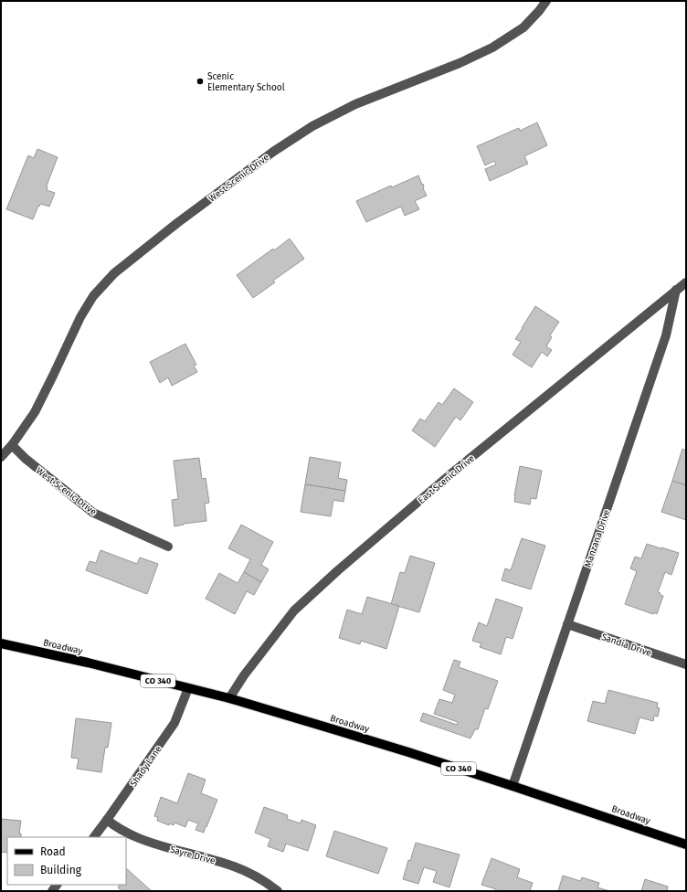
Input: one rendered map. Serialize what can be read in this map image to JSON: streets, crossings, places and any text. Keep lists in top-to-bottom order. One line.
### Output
{"streets":{"main road":["Broadway","CO 340"],"street":["West Scenic Drive","East Scenic Drive","Manzana Drive","Sandia Drive","Shady Lane","Sayre Drive"]},"crossings":[["East Scenic Drive","Manzana Drive"],["East Scenic Drive","Broadway"],["Manzana Drive","Sandia Drive"],["Manzana Drive","Broadway"],["Broadway","Shady Lane"],["Shady Lane","Sayre Drive"]],"places":["Scenic Elementary School"],"legend":["Road","Building"]}
